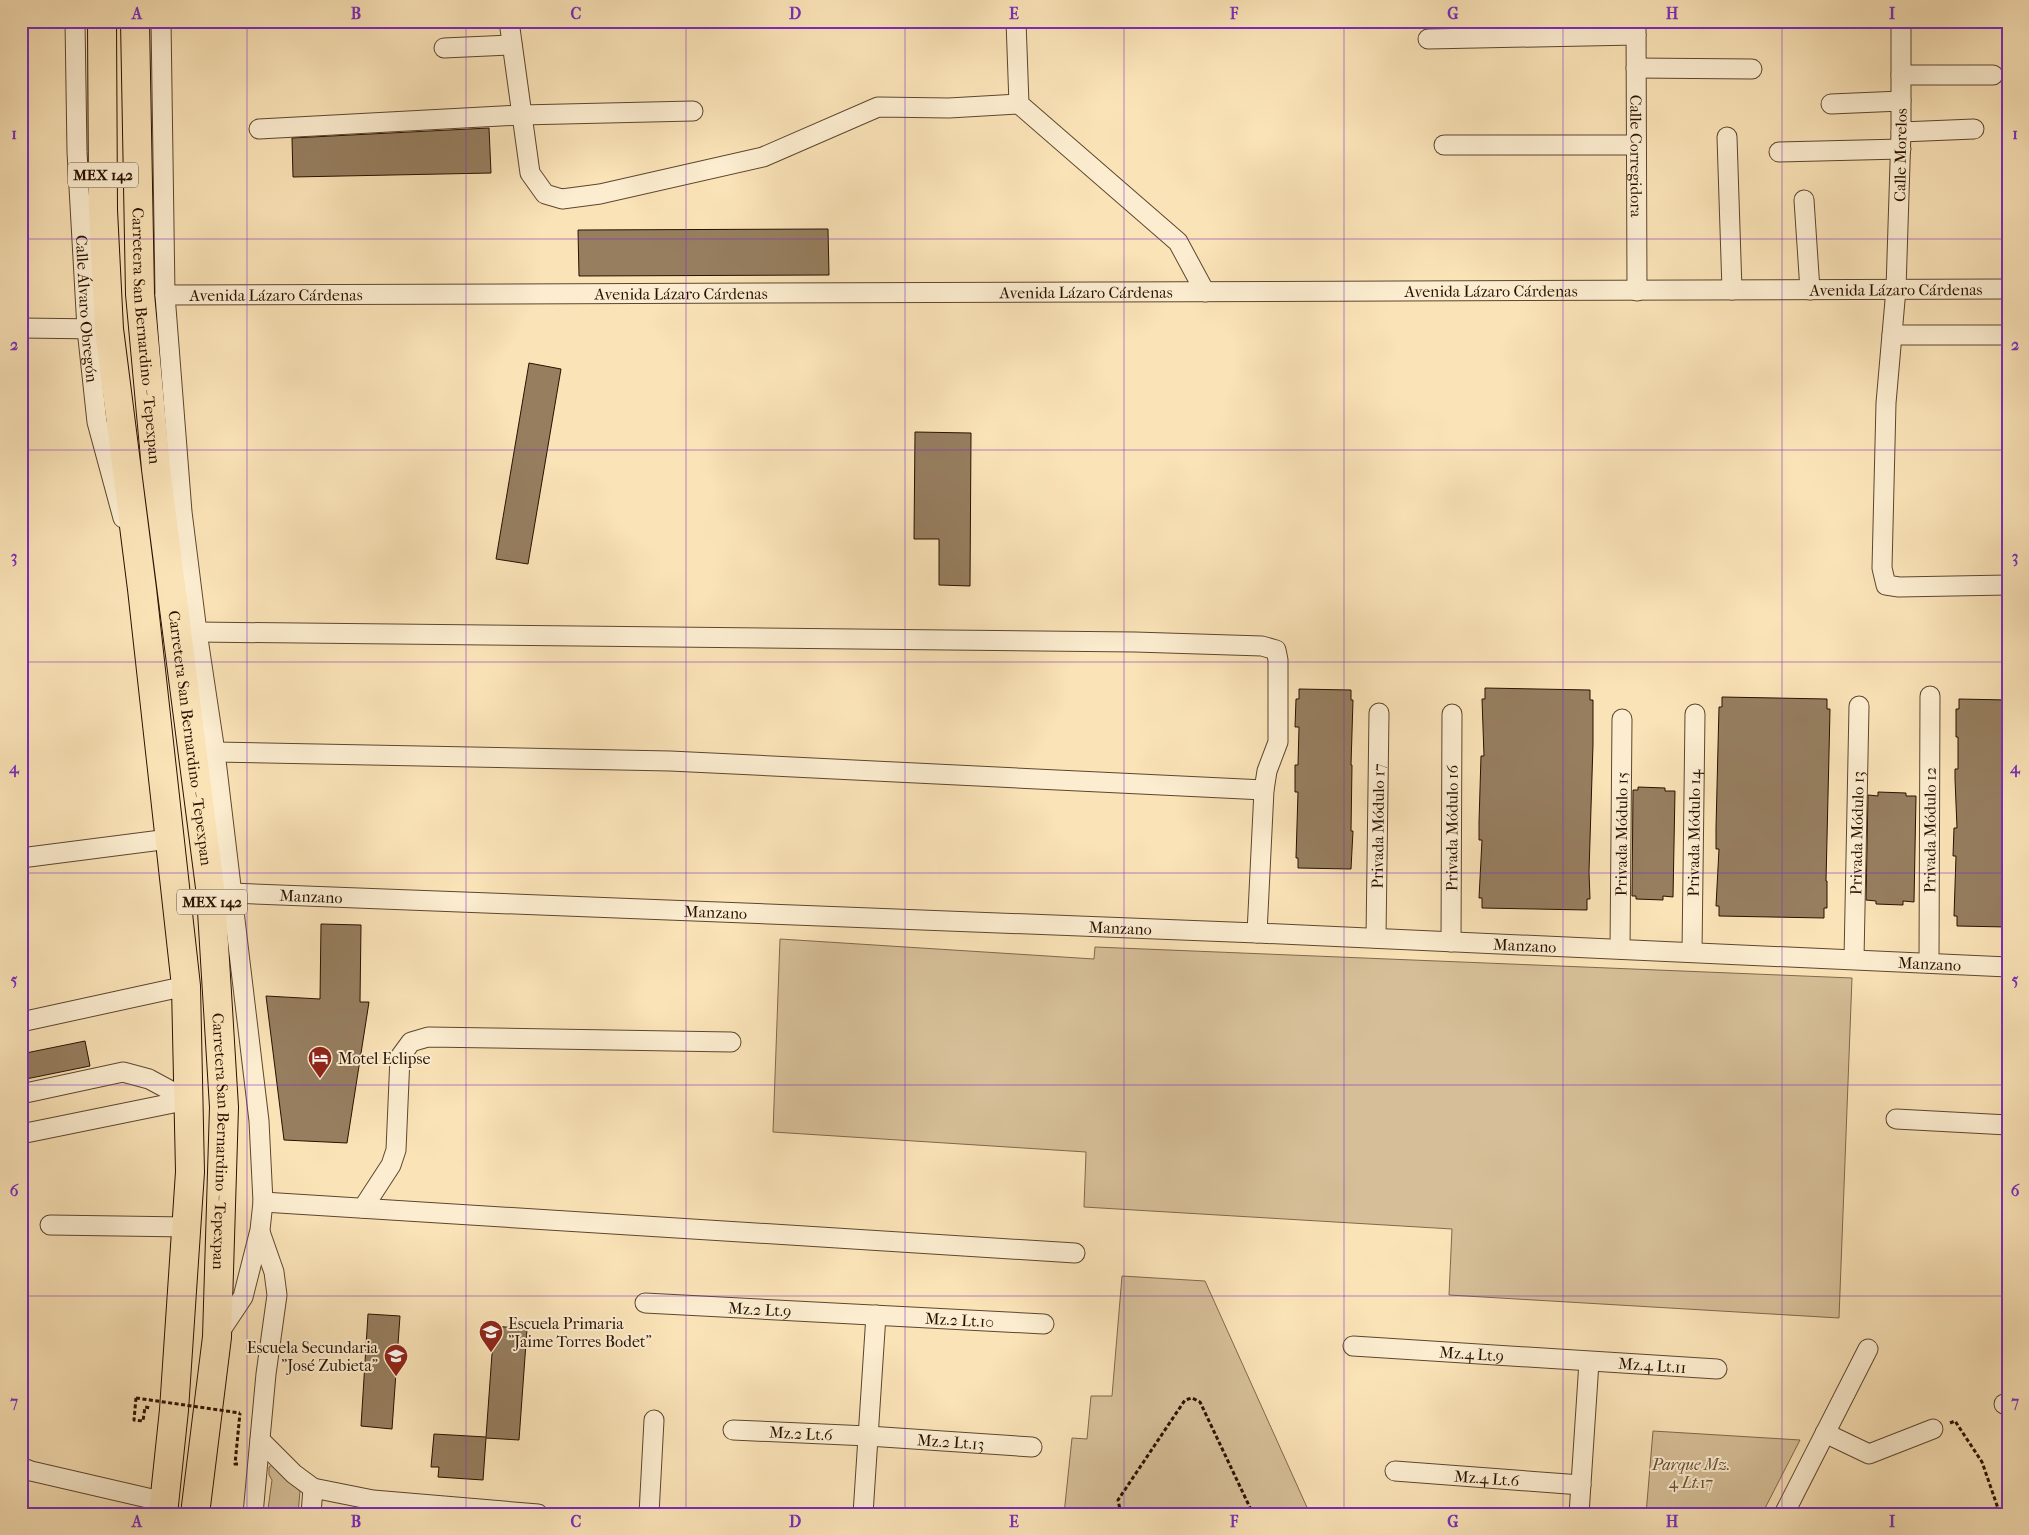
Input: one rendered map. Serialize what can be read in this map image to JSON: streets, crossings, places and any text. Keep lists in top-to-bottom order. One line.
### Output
{"streets":{"highway":["MEX 142","Carretera San Bernardino - Tepexpan"],"street":["Calle Morelos","Calle Corregidora","Avenida Lázaro Cárdenas","Calle Álvaro Obregón","Privada Módulo 17","Privada Módulo 16","Privada Módulo 12","Privada Módulo 14","Privada Módulo 13","Privada Módulo 15","Manzano","Mz.2 Lt.9","Mz.2 Lt.10","Mz.4 Lt.9","Mz.4 Lt.11","Mz.2 Lt.6","Mz.2 Lt.13","Mz.4 Lt.6"]},"crossings":[["Calle Morelos","Avenida Lázaro Cárdenas"],["Calle Corregidora","Avenida Lázaro Cárdenas"],["Calle Álvaro Obregón","Carretera San Bernardino - Tepexpan"],["Privada Módulo 17","Manzano"],["Privada Módulo 16","Manzano"],["Privada Módulo 12","Manzano"],["Privada Módulo 14","Manzano"],["Privada Módulo 13","Manzano"],["Privada Módulo 15","Manzano"],["Mz.2 Lt.9","Mz.2 Lt.10"],["Mz.4 Lt.9","Mz.4 Lt.11"],["Mz.2 Lt.6","Mz.2 Lt.13"]],"parks":["Parque Mz. 4 Lt.17"],"places":{"hotel":["Motel Eclipse"],"school or university":["Escuela Primaria \"Jaime Torres Bodet\"","Escuela Secundaria \"José Zubieta\""]},"grid":{"columns":["A","B","C","D","E","F","G","H","I"],"rows":["1","2","3","4","5","6","7"]}}
